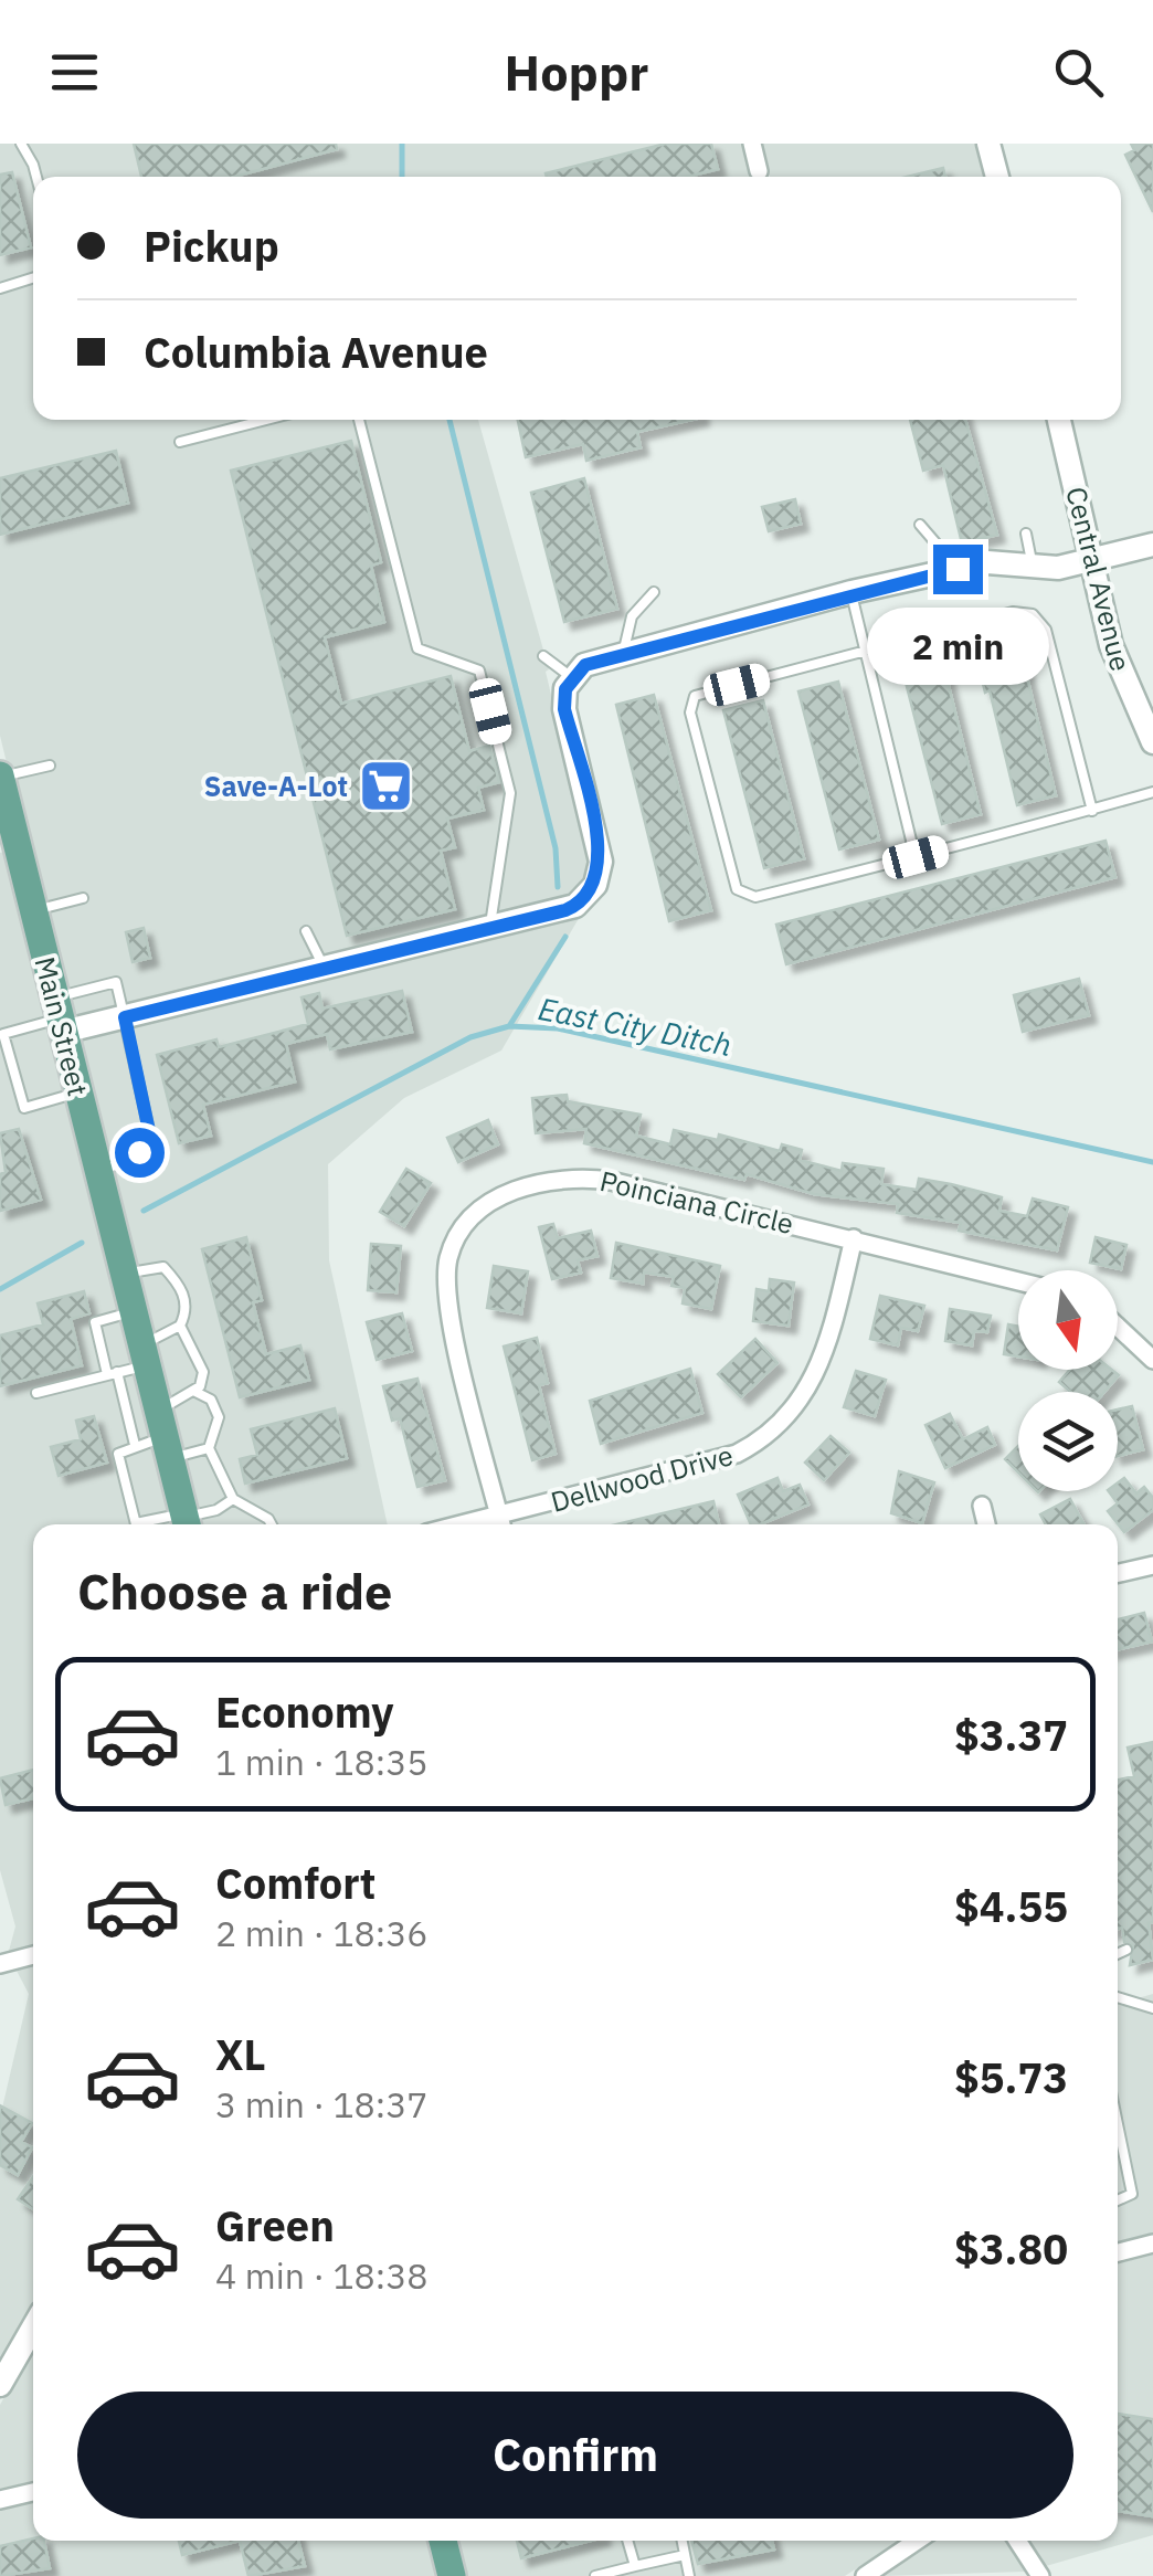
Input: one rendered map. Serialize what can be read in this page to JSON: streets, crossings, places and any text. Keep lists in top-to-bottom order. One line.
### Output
{"streets":{"main road":["Main Street"],"street":["Central Avenue","Poinciana Circle","Dellwood Drive"]},"crossings":[["Poinciana Circle","Dellwood Drive"]],"water":["East City Ditch"],"places":{"supermarket":["Save-A-Lot"]},"north":"bottom","page":{"header":"Hoppr","banner":["Pickup","Columbia Avenue"],"bubble":"2 min","heading":"Choose a ride","list":[{"name":"Economy","note":"1 min · 18:35","value":"$3.37"},{"name":"Comfort","note":"2 min · 18:36","value":"$4.55"},{"name":"XL","note":"3 min · 18:37","value":"$5.73"},{"name":"Green","note":"4 min · 18:38","value":"$3.80"}],"buttons":"Confirm"}}
